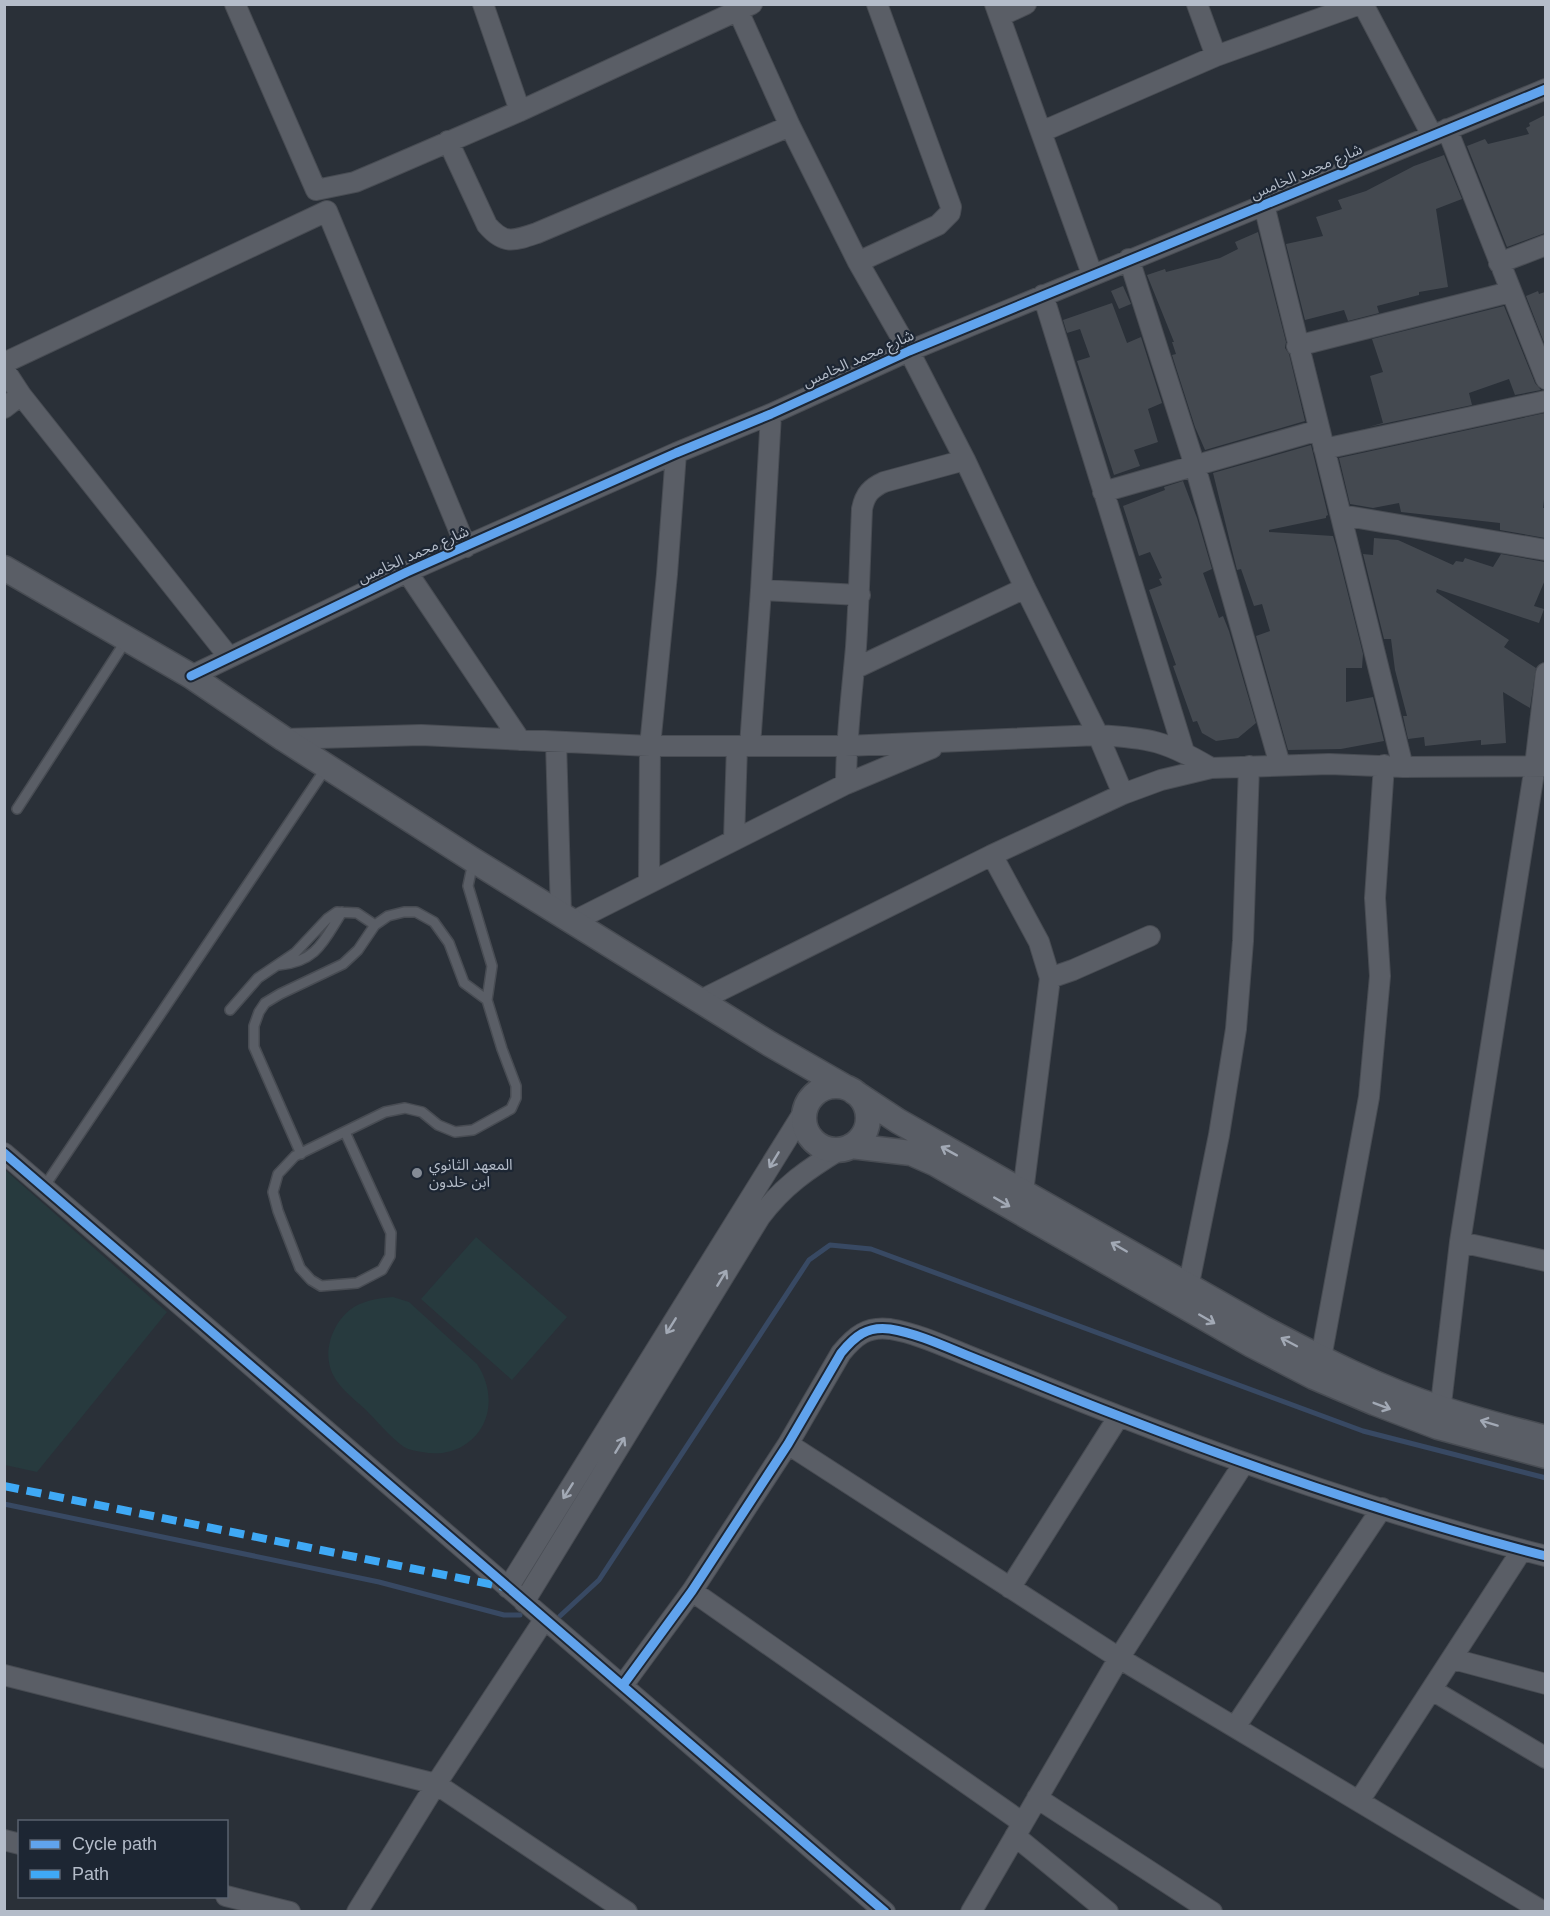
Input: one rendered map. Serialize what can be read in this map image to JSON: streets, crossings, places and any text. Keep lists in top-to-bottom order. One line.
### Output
{"streets":{"street":["شارع محمد الخامس"]},"places":["المعهد الثانوي ابن خلدون"],"legend":["Cycle path","Path"]}
